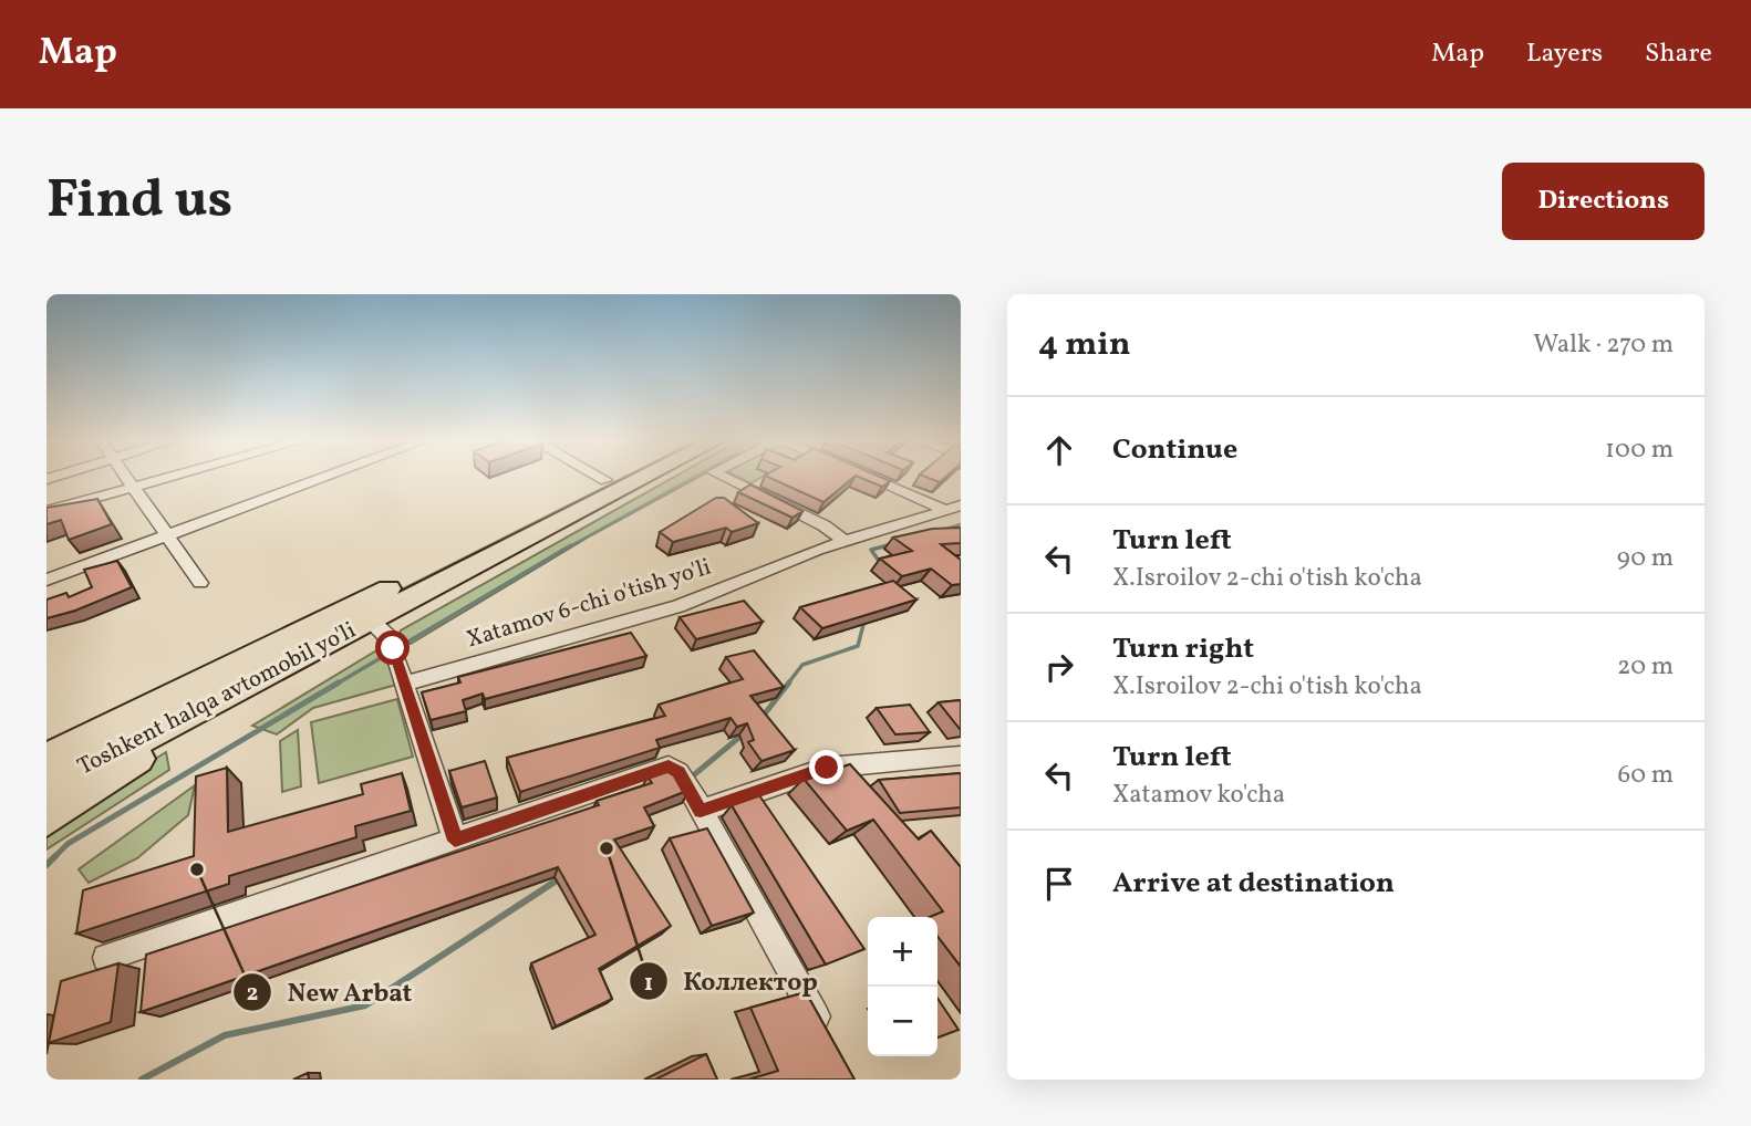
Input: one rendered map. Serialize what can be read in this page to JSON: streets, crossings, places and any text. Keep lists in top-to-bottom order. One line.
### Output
{"streets":{"highway":["Toshkent halqa avtomobil yo'li"],"street":["Xatamov 6-chi o'tish yo'li"]},"places":["Коллектор","New Arbat"],"page":{"header":"Map","nav":["Map","Layers","Share"],"buttons":"Directions","title":"Find us","heading":["4 min","Walk · 270 m"],"list":[["Continue","100 m"],["Turn left","X.Isroilov 2-chi o'tish ko'cha","90 m"],["Turn right","X.Isroilov 2-chi o'tish ko'cha","20 m"],["Turn left","Xatamov ko'cha","60 m"],"Arrive at destination"],"map_buttons":["+","−"]}}
